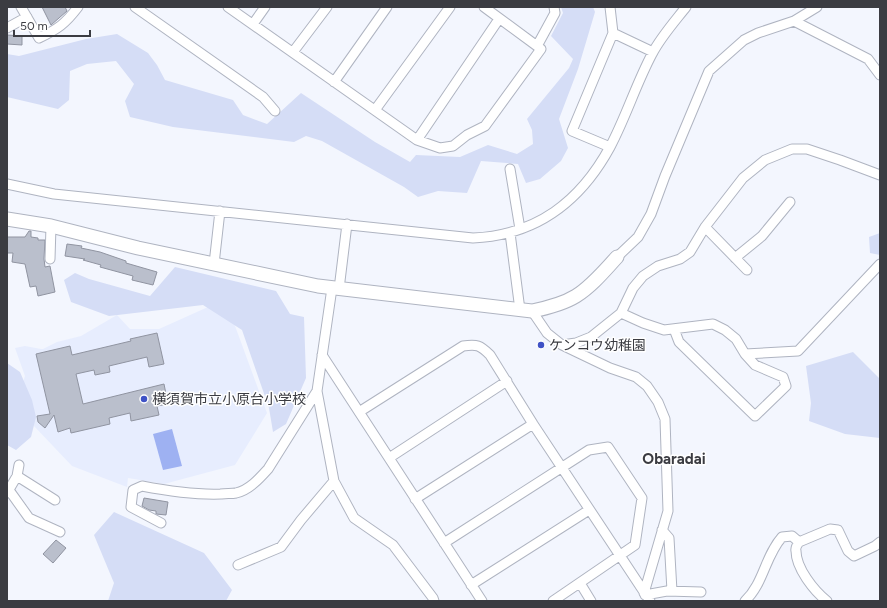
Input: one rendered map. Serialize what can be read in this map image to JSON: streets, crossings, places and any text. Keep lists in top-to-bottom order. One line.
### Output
{"districts":["Obaradai"],"places":["ケンコウ幼稚園","横須賀市立小原台小学校"],"scale_bar":"50 m"}
